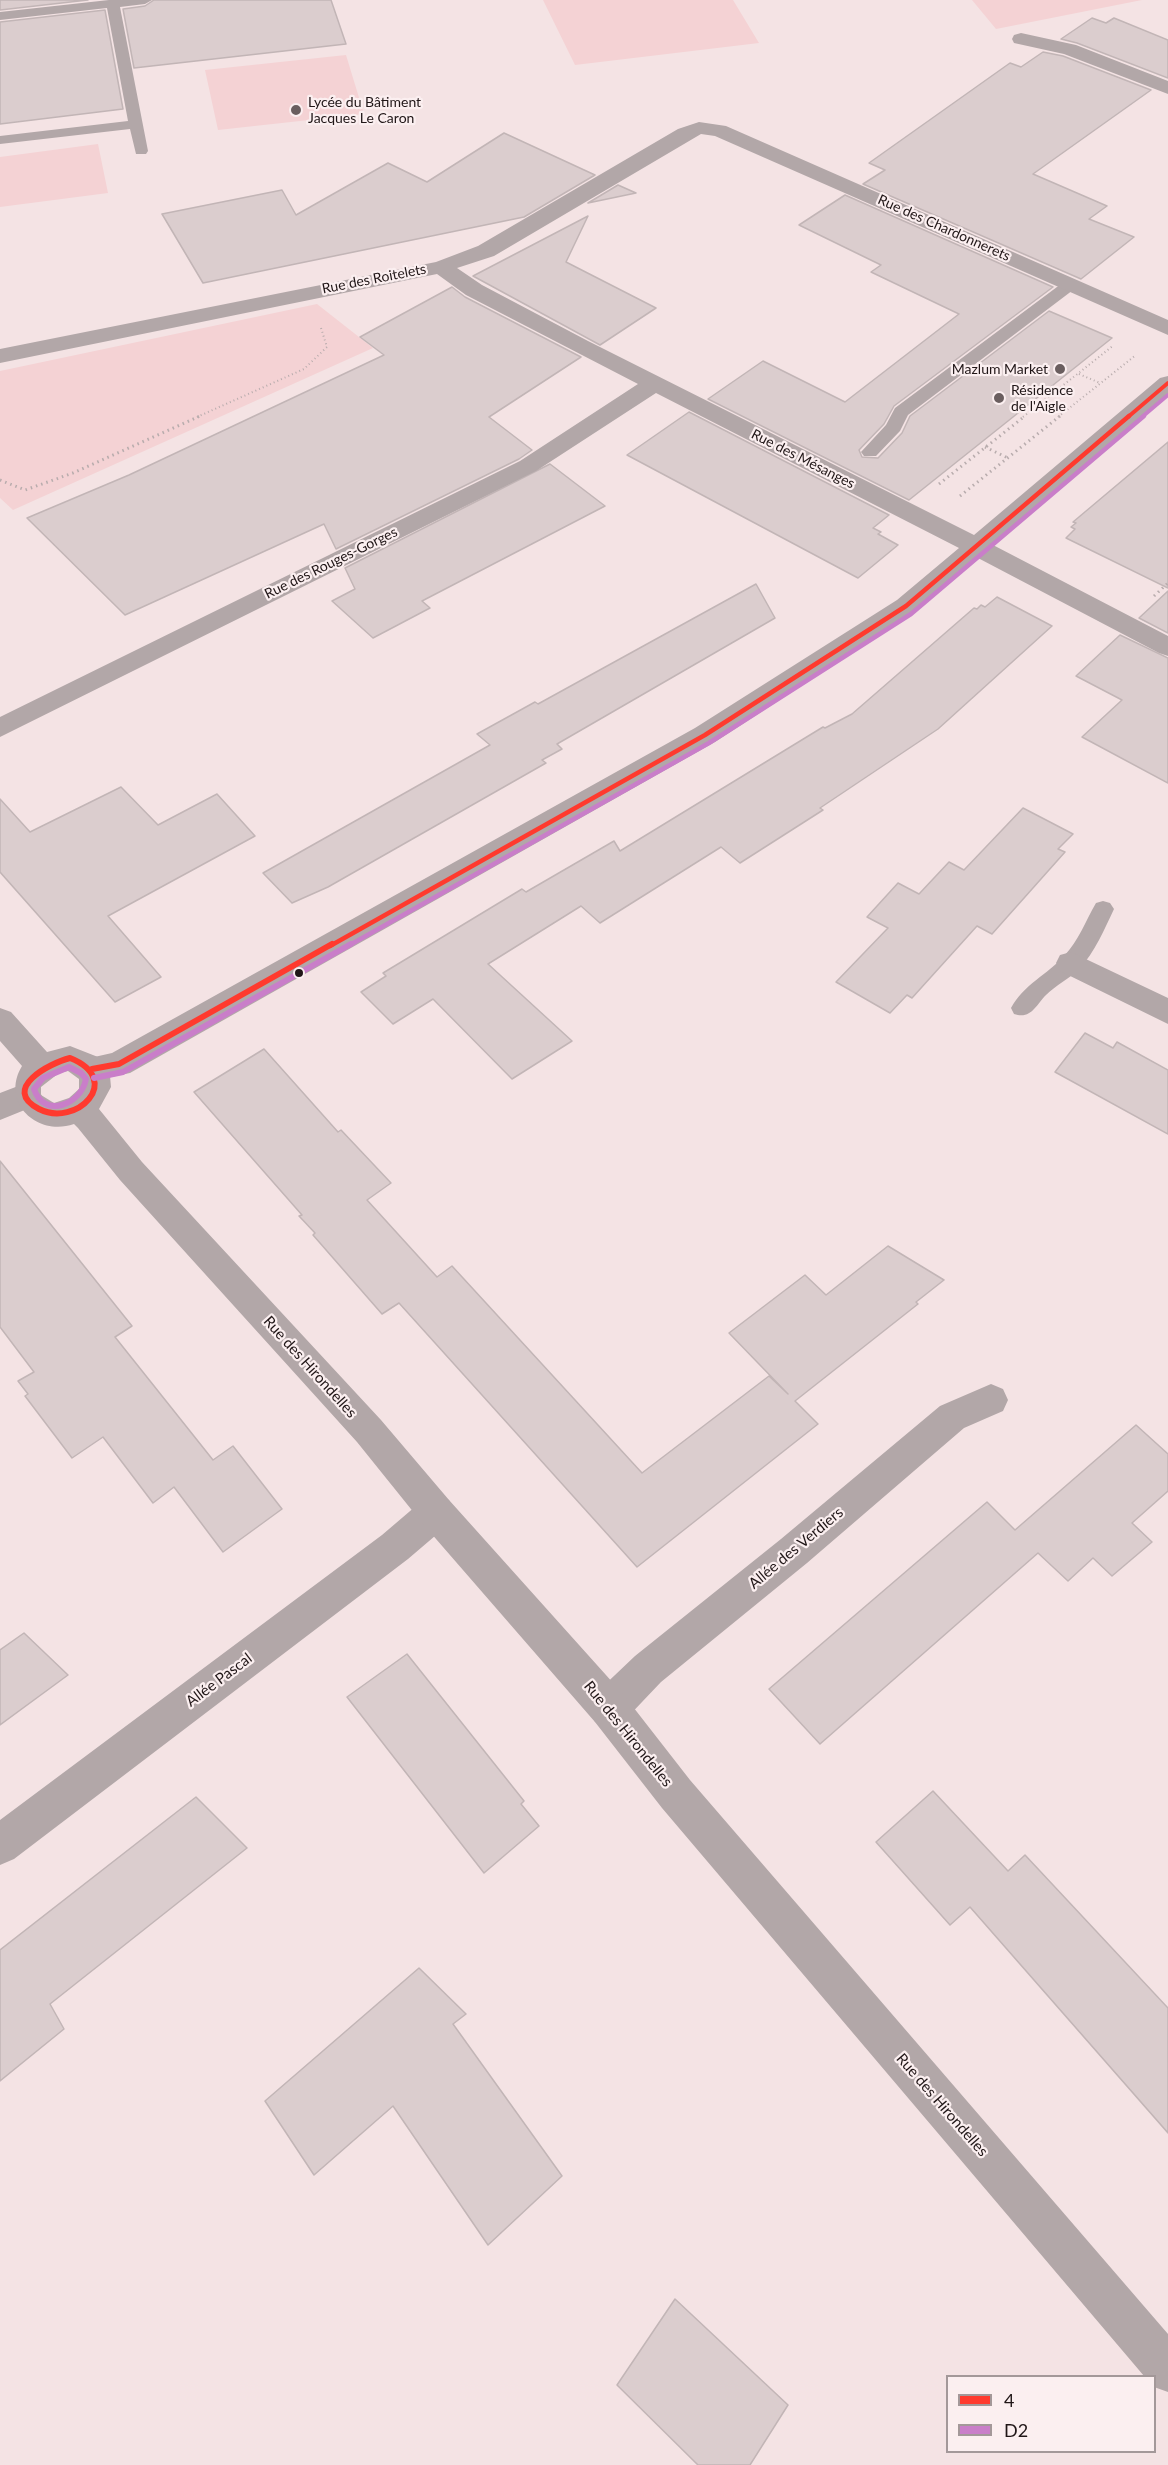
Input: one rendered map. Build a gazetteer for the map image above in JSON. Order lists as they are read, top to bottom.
{
  "streets": {
    "street": [
      "Rue des Chardonnerets",
      "Rue des Roitelets",
      "Rue des Mésanges",
      "Rue des Rouges-Gorges",
      "Rue des Hirondelles",
      "Allée des Verdiers",
      "Allée Pascal"
    ]
  },
  "crossings": [
    ["Rue des Chardonnerets", "Rue des Roitelets"],
    ["Rue des Roitelets", "Rue des Mésanges"],
    ["Rue des Mésanges", "Rue des Rouges-Gorges"],
    ["Rue des Hirondelles", "Allée des Verdiers"],
    ["Rue des Hirondelles", "Allée Pascal"]
  ],
  "places": ["Lycée du Bâtiment Jacques Le Caron", "Mazlum Market", "Résidence de l'Aigle"],
  "lines": ["transit line 4", "transit line D2"],
  "legend": ["4", "D2"]
}
